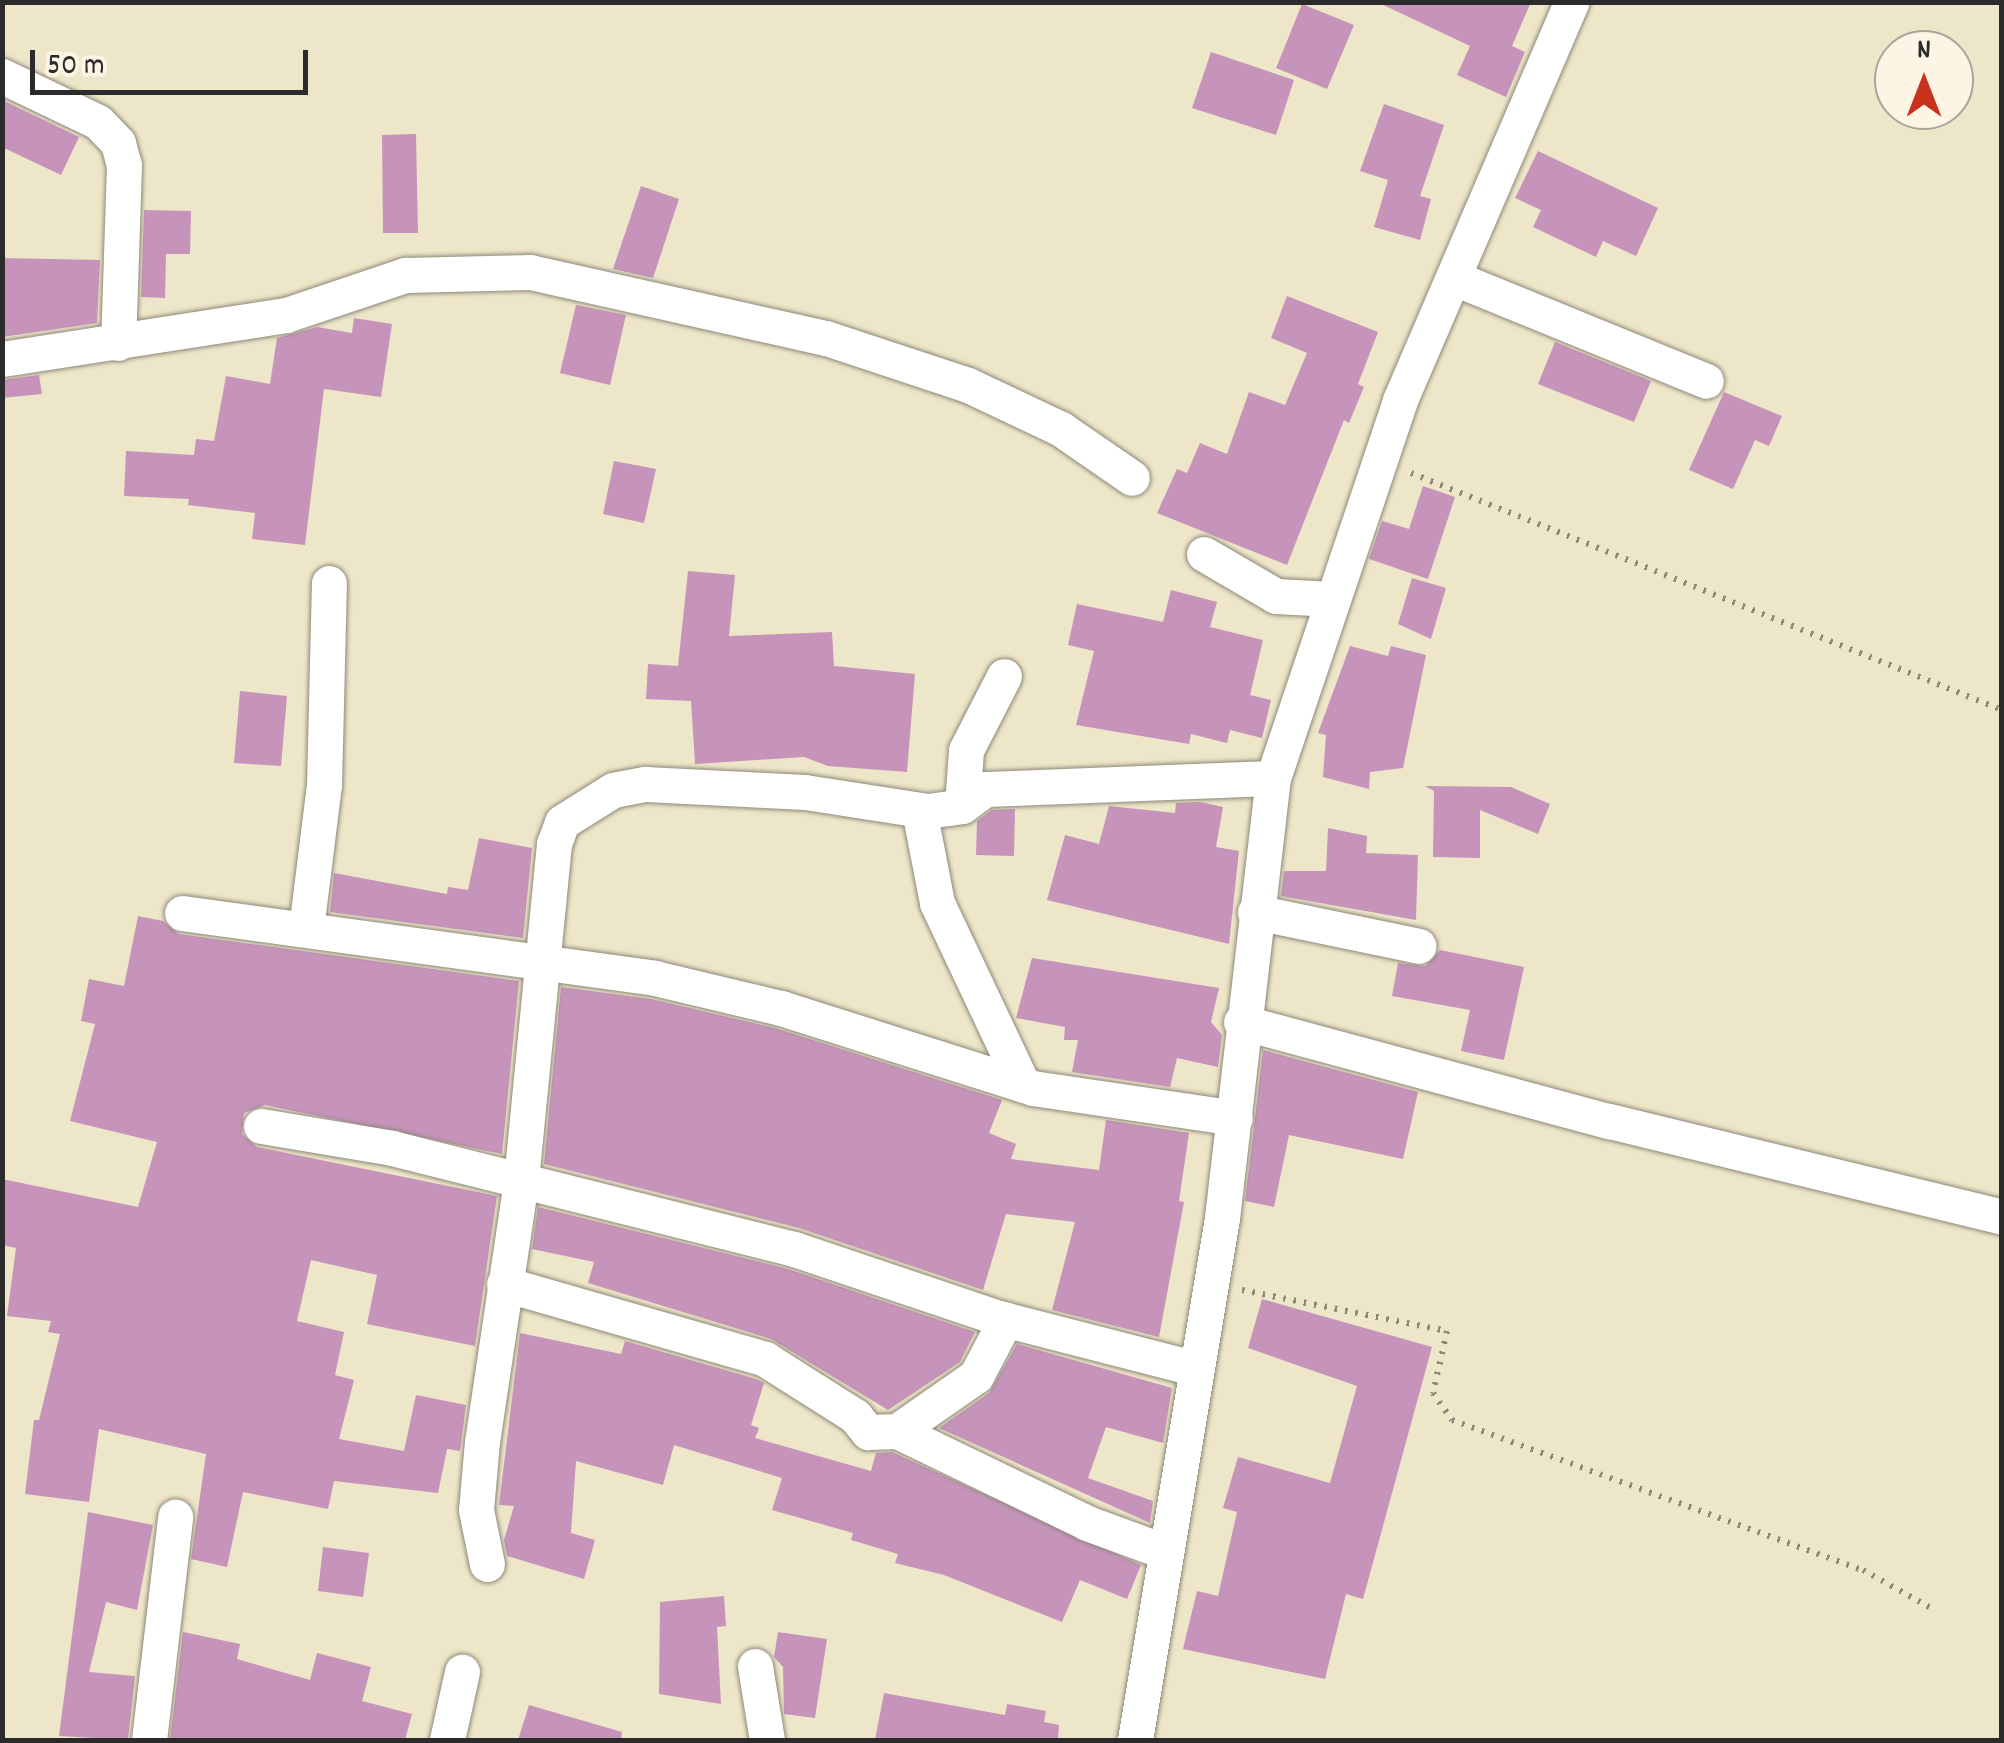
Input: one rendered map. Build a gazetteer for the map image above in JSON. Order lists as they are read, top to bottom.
{
  "scale_bar": "50 m",
  "north": "top"
}
